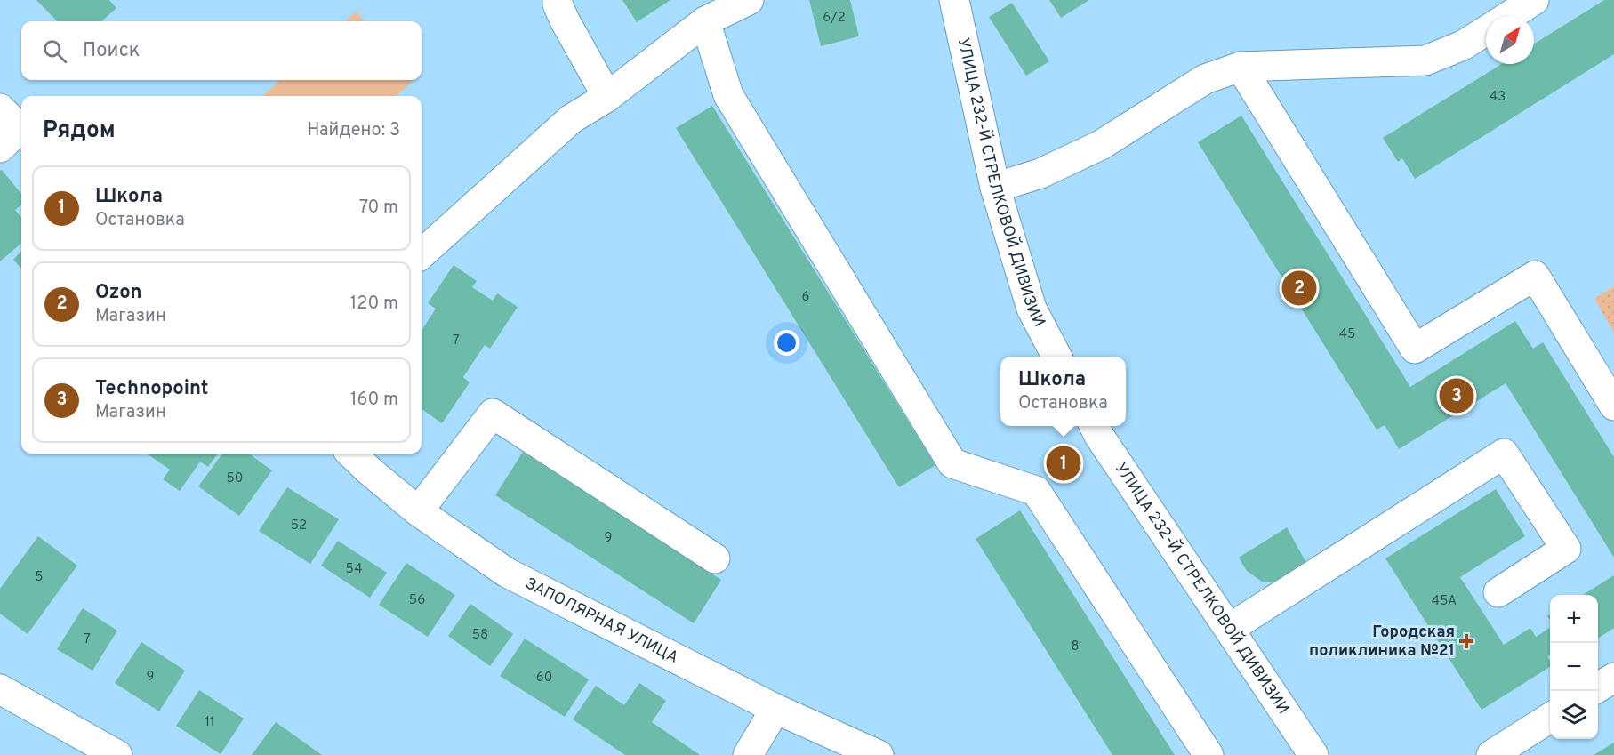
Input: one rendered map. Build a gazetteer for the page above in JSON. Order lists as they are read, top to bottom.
{
  "streets": {
    "street": ["УЛИЦА 232-Й СТРЕЛКОВОЙ ДИВИЗИИ", "ЗАПОЛЯРНАЯ УЛИЦА"]
  },
  "places": {
    "health": ["Городская поликлиника №21"]
  },
  "house_numbers": [
    "6/2",
    "43",
    "6",
    "45",
    "7",
    "50",
    "52",
    "9",
    "54",
    "5",
    "56",
    "45А",
    "58",
    "7",
    "8",
    "9",
    "60",
    "11"
  ],
  "north": "top right",
  "page": {
    "search": "Поиск",
    "heading": ["Рядом", "Найдено: 3"],
    "list": [
      {
        "mark": "1",
        "name": "Школа",
        "note": "Остановка",
        "value": "70 m"
      },
      {
        "mark": "2",
        "name": "Ozon",
        "note": "Магазин",
        "value": "120 m"
      },
      {
        "mark": "3",
        "name": "Technopoint",
        "note": "Магазин",
        "value": "160 m"
      }
    ],
    "pins": ["2", "3", "1"],
    "popup": ["Школа", "Остановка"],
    "map_buttons": ["+", "−"]
  }
}
